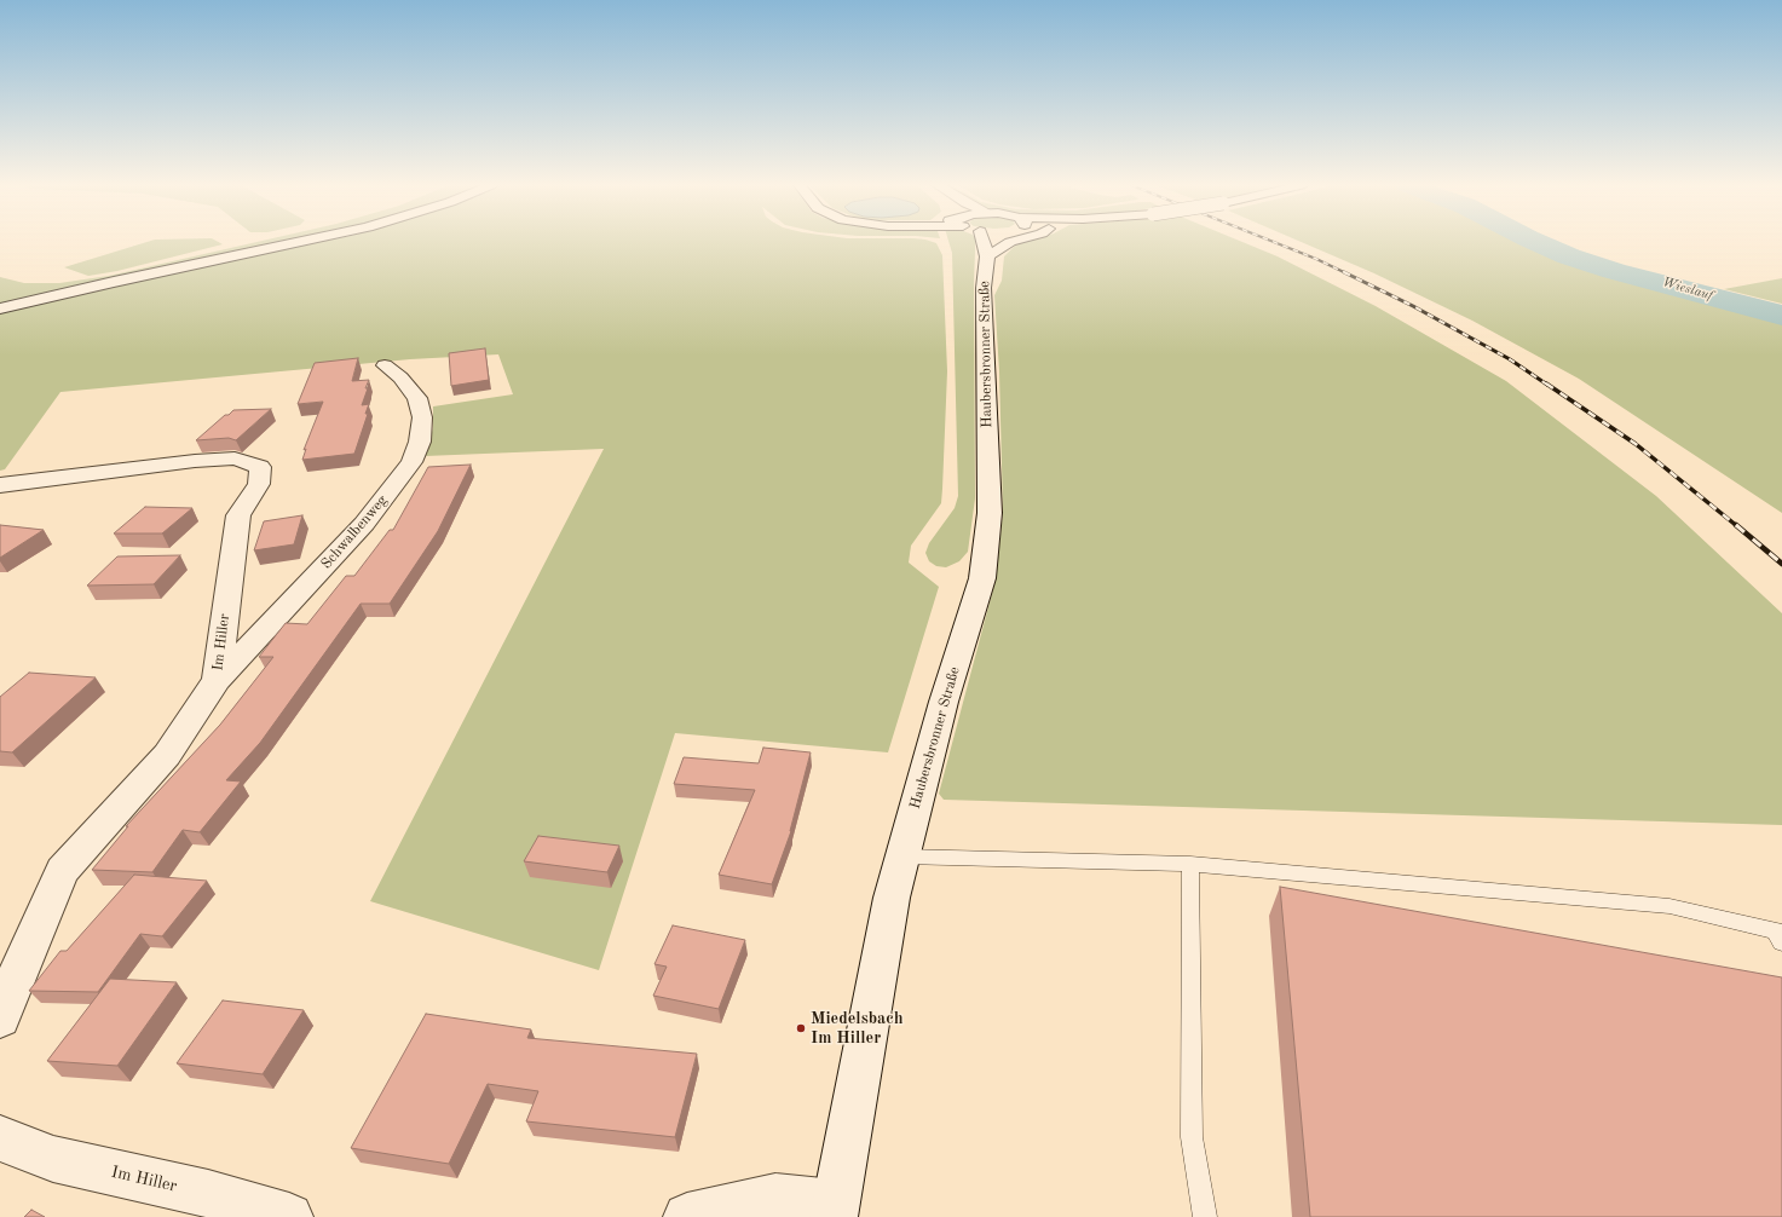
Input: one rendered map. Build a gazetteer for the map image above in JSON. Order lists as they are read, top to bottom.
{
  "streets": {
    "main road": ["Haubersbronner Straße", "Schwalbenweg", "Im Hiller"]
  },
  "crossings": [
    ["Schwalbenweg", "Im Hiller"]
  ],
  "water": ["Wieslauf"],
  "places": ["Miedelsbach Im Hiller"]
}
